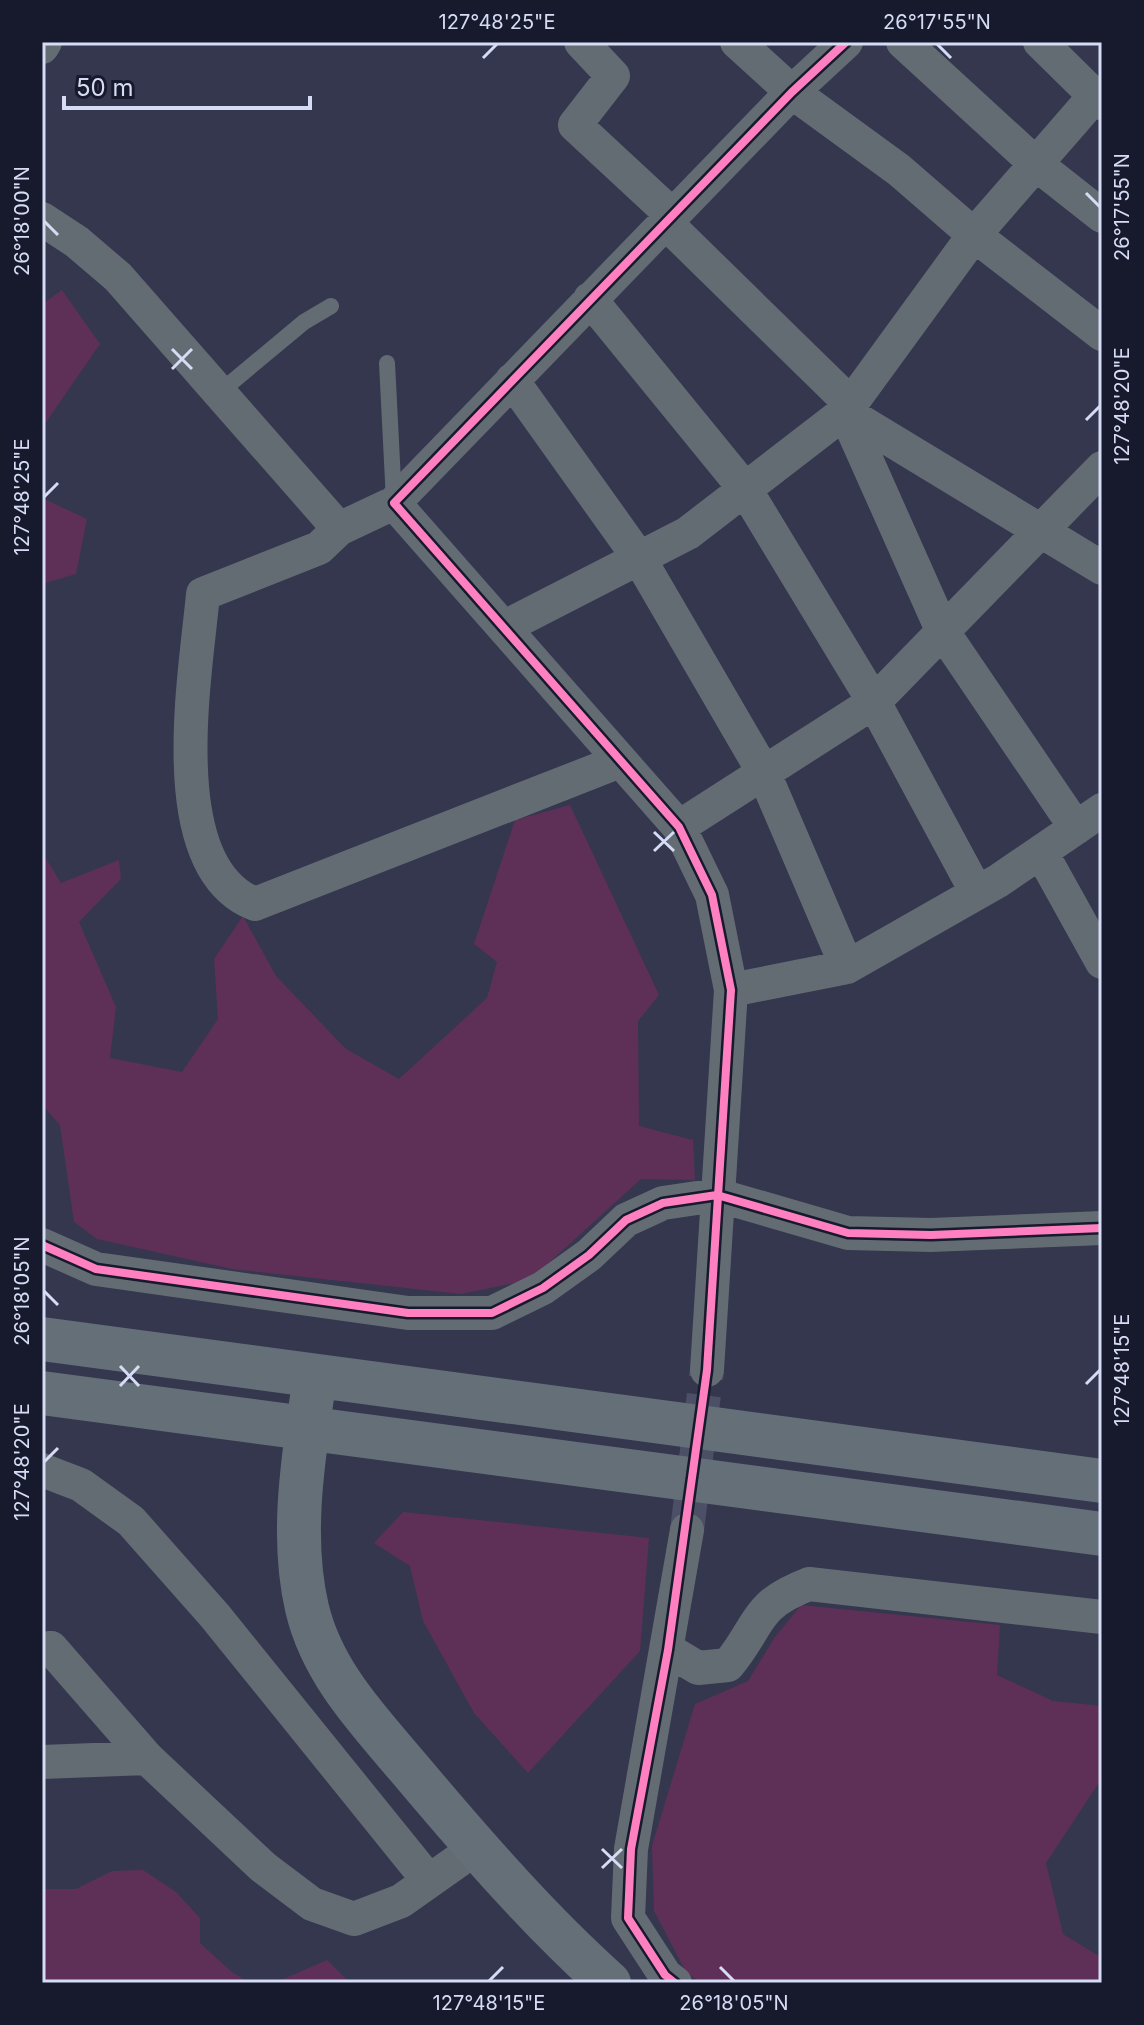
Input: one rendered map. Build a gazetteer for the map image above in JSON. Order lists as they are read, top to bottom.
{
  "scale_bar": "50 m",
  "coordinates": [
    "127°48'25\"E",
    "26°17'55\"N",
    "26°18'00\"N",
    "127°48'20\"E",
    "26°18'05\"N",
    "127°48'15\"E"
  ]
}
